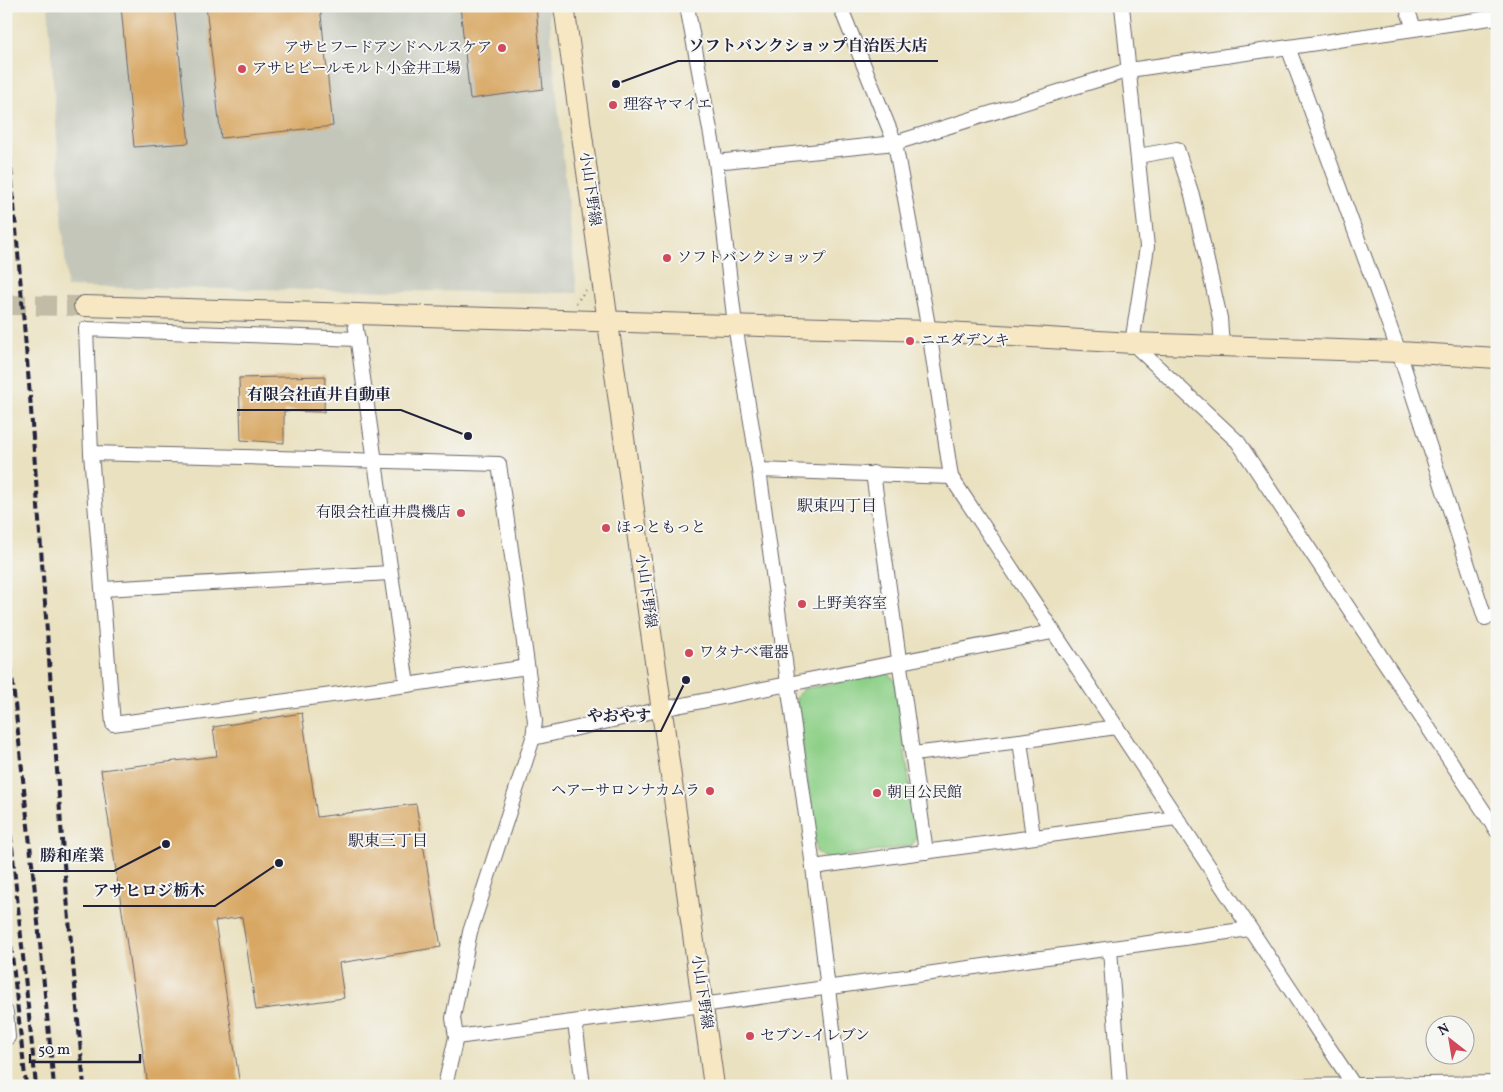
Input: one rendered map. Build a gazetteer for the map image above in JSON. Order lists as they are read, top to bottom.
{
  "streets": {
    "street": ["小山下野線"]
  },
  "districts": ["駅東四丁目", "駅東三丁目"],
  "places": [
    "アサヒフードアンドヘルスケア",
    "アサヒビールモルト小金井工場",
    "ソフトバンクショップ自治医大店",
    "理容ヤマイエ",
    "ソフトバンクショップ",
    "ニエダデンキ",
    "有限会社直井自動車",
    "有限会社直井農機店",
    "ほっともっと",
    "上野美容室",
    "ワタナベ電器",
    "やおやす",
    "ヘアーサロンナカムラ",
    "朝日公民館",
    "勝和産業",
    "アサヒロジ栃木",
    "セブン-イレブン"
  ],
  "scale_bar": "50 m",
  "north": "top left"
}
